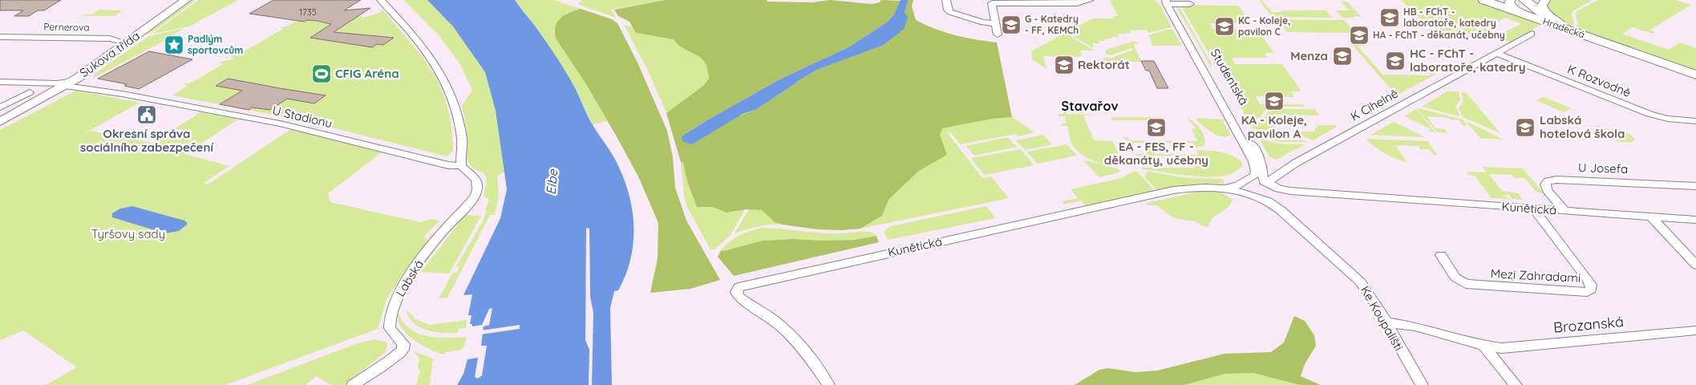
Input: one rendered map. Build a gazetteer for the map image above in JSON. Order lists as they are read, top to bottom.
{
  "streets": {
    "main road": ["Hradecká"],
    "street": [
      "Pernerova",
      "Sukova třída",
      "Studentská",
      "K Rozvodně",
      "K Cihelně",
      "U Stadionu",
      "U Josefa",
      "Kunětická",
      "Mezi Zahradami",
      "Labská",
      "Ke Koupališti",
      "Brozanská"
    ]
  },
  "crossings": [
    ["Pernerova", "Sukova třída"],
    ["Sukova třída", "U Stadionu"],
    ["Studentská", "K Cihelně"],
    ["Studentská", "Kunětická"],
    ["Studentská", "Ke Koupališti"],
    ["K Rozvodně", "K Cihelně"],
    ["K Cihelně", "Kunětická"],
    ["U Stadionu", "Labská"],
    ["U Josefa", "Kunětická"],
    ["Kunětická", "Mezi Zahradami"],
    ["Kunětická", "Ke Koupališti"],
    ["Ke Koupališti", "Brozanská"]
  ],
  "districts": ["Stavařov"],
  "water": ["Elbe"],
  "parks": ["Tyršovy sady"],
  "places": {
    "school or university": [
      "HB - FChT - laboratoře, katedry",
      "G - Katedry - FF, KEMCh",
      "KC - Koleje, pavilon C",
      "HA - FChT - děkanát, učebny",
      "Menza",
      "HC - FChT - laboratoře, katedry",
      "Rektorát",
      "KA - Koleje, pavilon A",
      "EA - FES, FF - děkanáty, učebny",
      "Labská hotelová škola"
    ],
    "place": ["Padlým sportovcům"],
    "sports": ["CFIG Aréna"],
    "public building": ["Okresní správa sociálního zabezpečení"]
  },
  "house_numbers": ["1735"]
}
